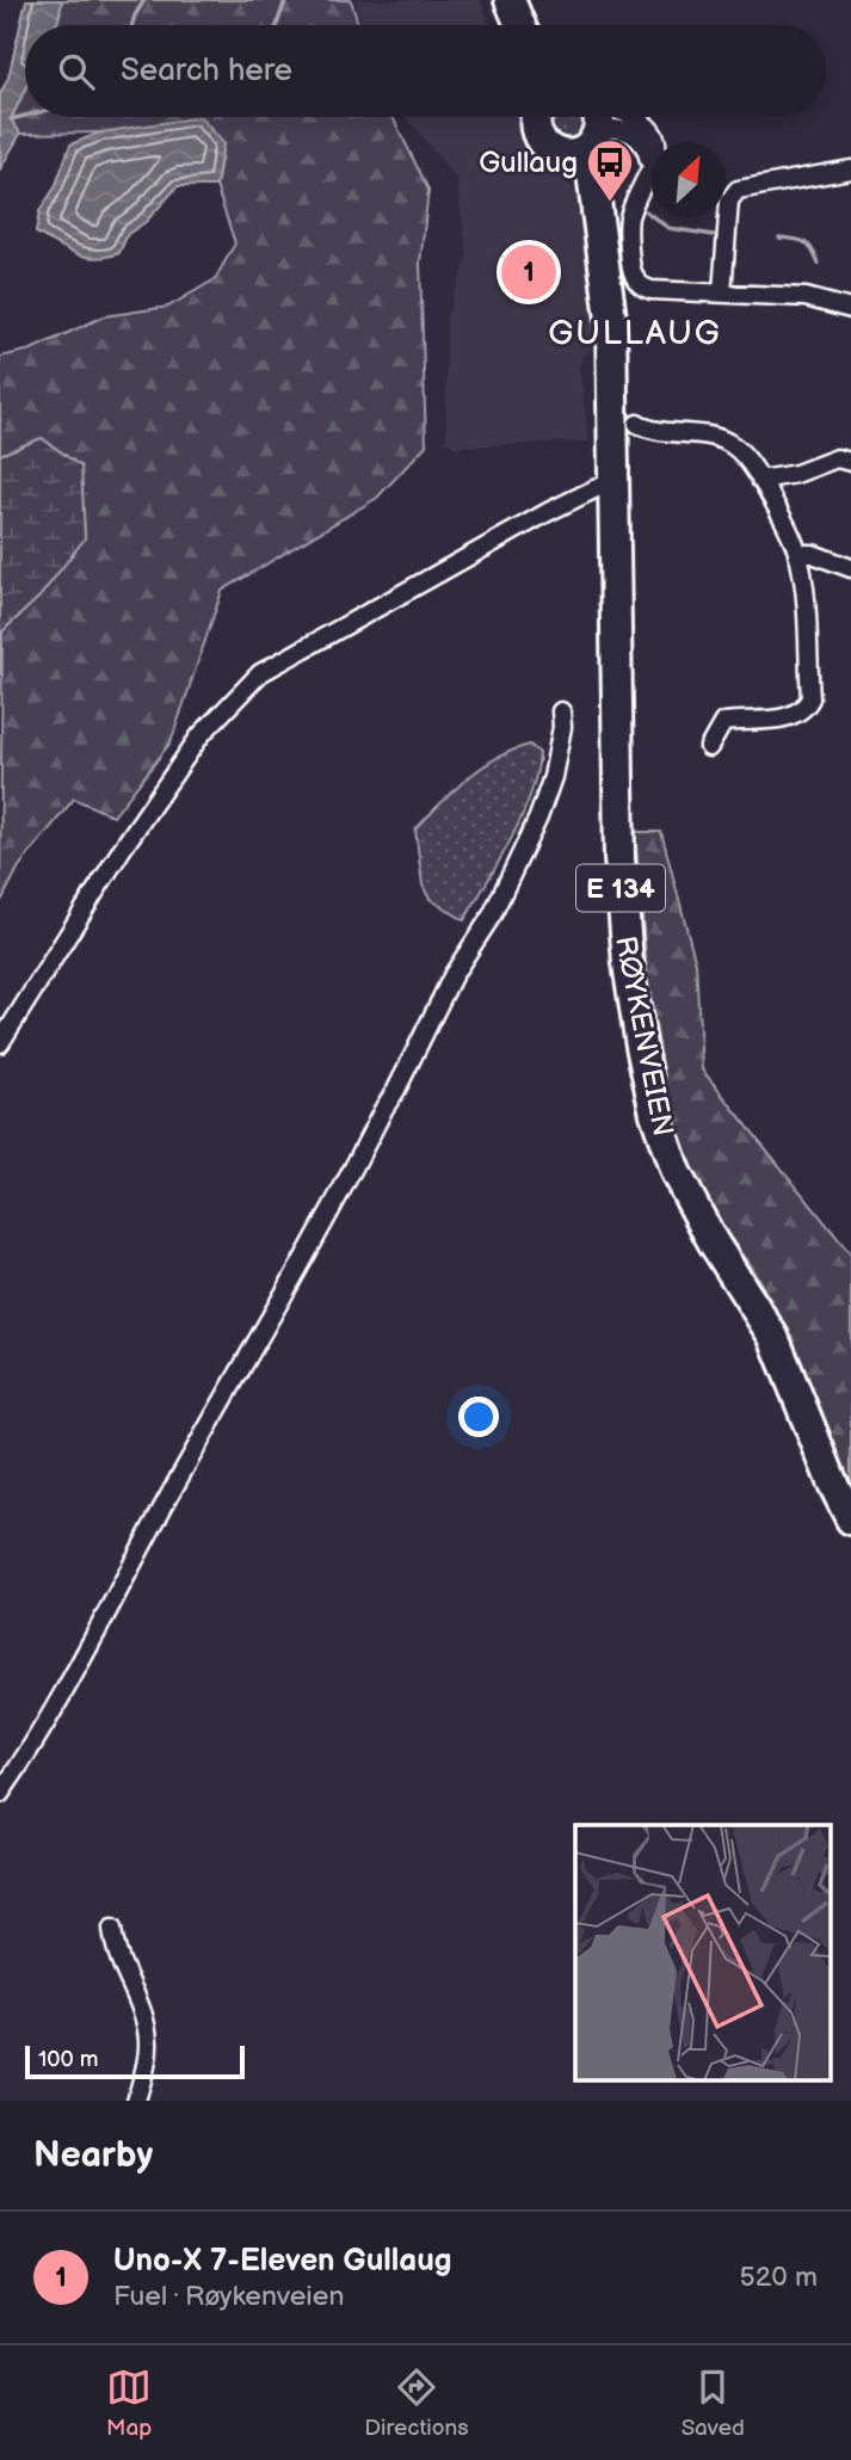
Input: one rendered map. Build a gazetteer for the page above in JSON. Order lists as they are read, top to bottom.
{
  "streets": {
    "highway": ["E 134", "RØYKENVEIEN"]
  },
  "crossings": [
    ["E 134", "RØYKENVEIEN"]
  ],
  "districts": ["GULLAUG"],
  "places": {
    "bus stop": ["Gullaug"]
  },
  "scale_bar": "100 m",
  "north": "top right",
  "page": {
    "search": "Search here",
    "pins": "1",
    "scale": "100 m",
    "heading": "Nearby",
    "list": [
      {
        "mark": "1",
        "name": "Uno-X 7-Eleven Gullaug",
        "note": "Fuel · Røykenveien",
        "value": "520 m"
      }
    ],
    "nav": ["Map", "Directions", "Saved"]
  }
}
